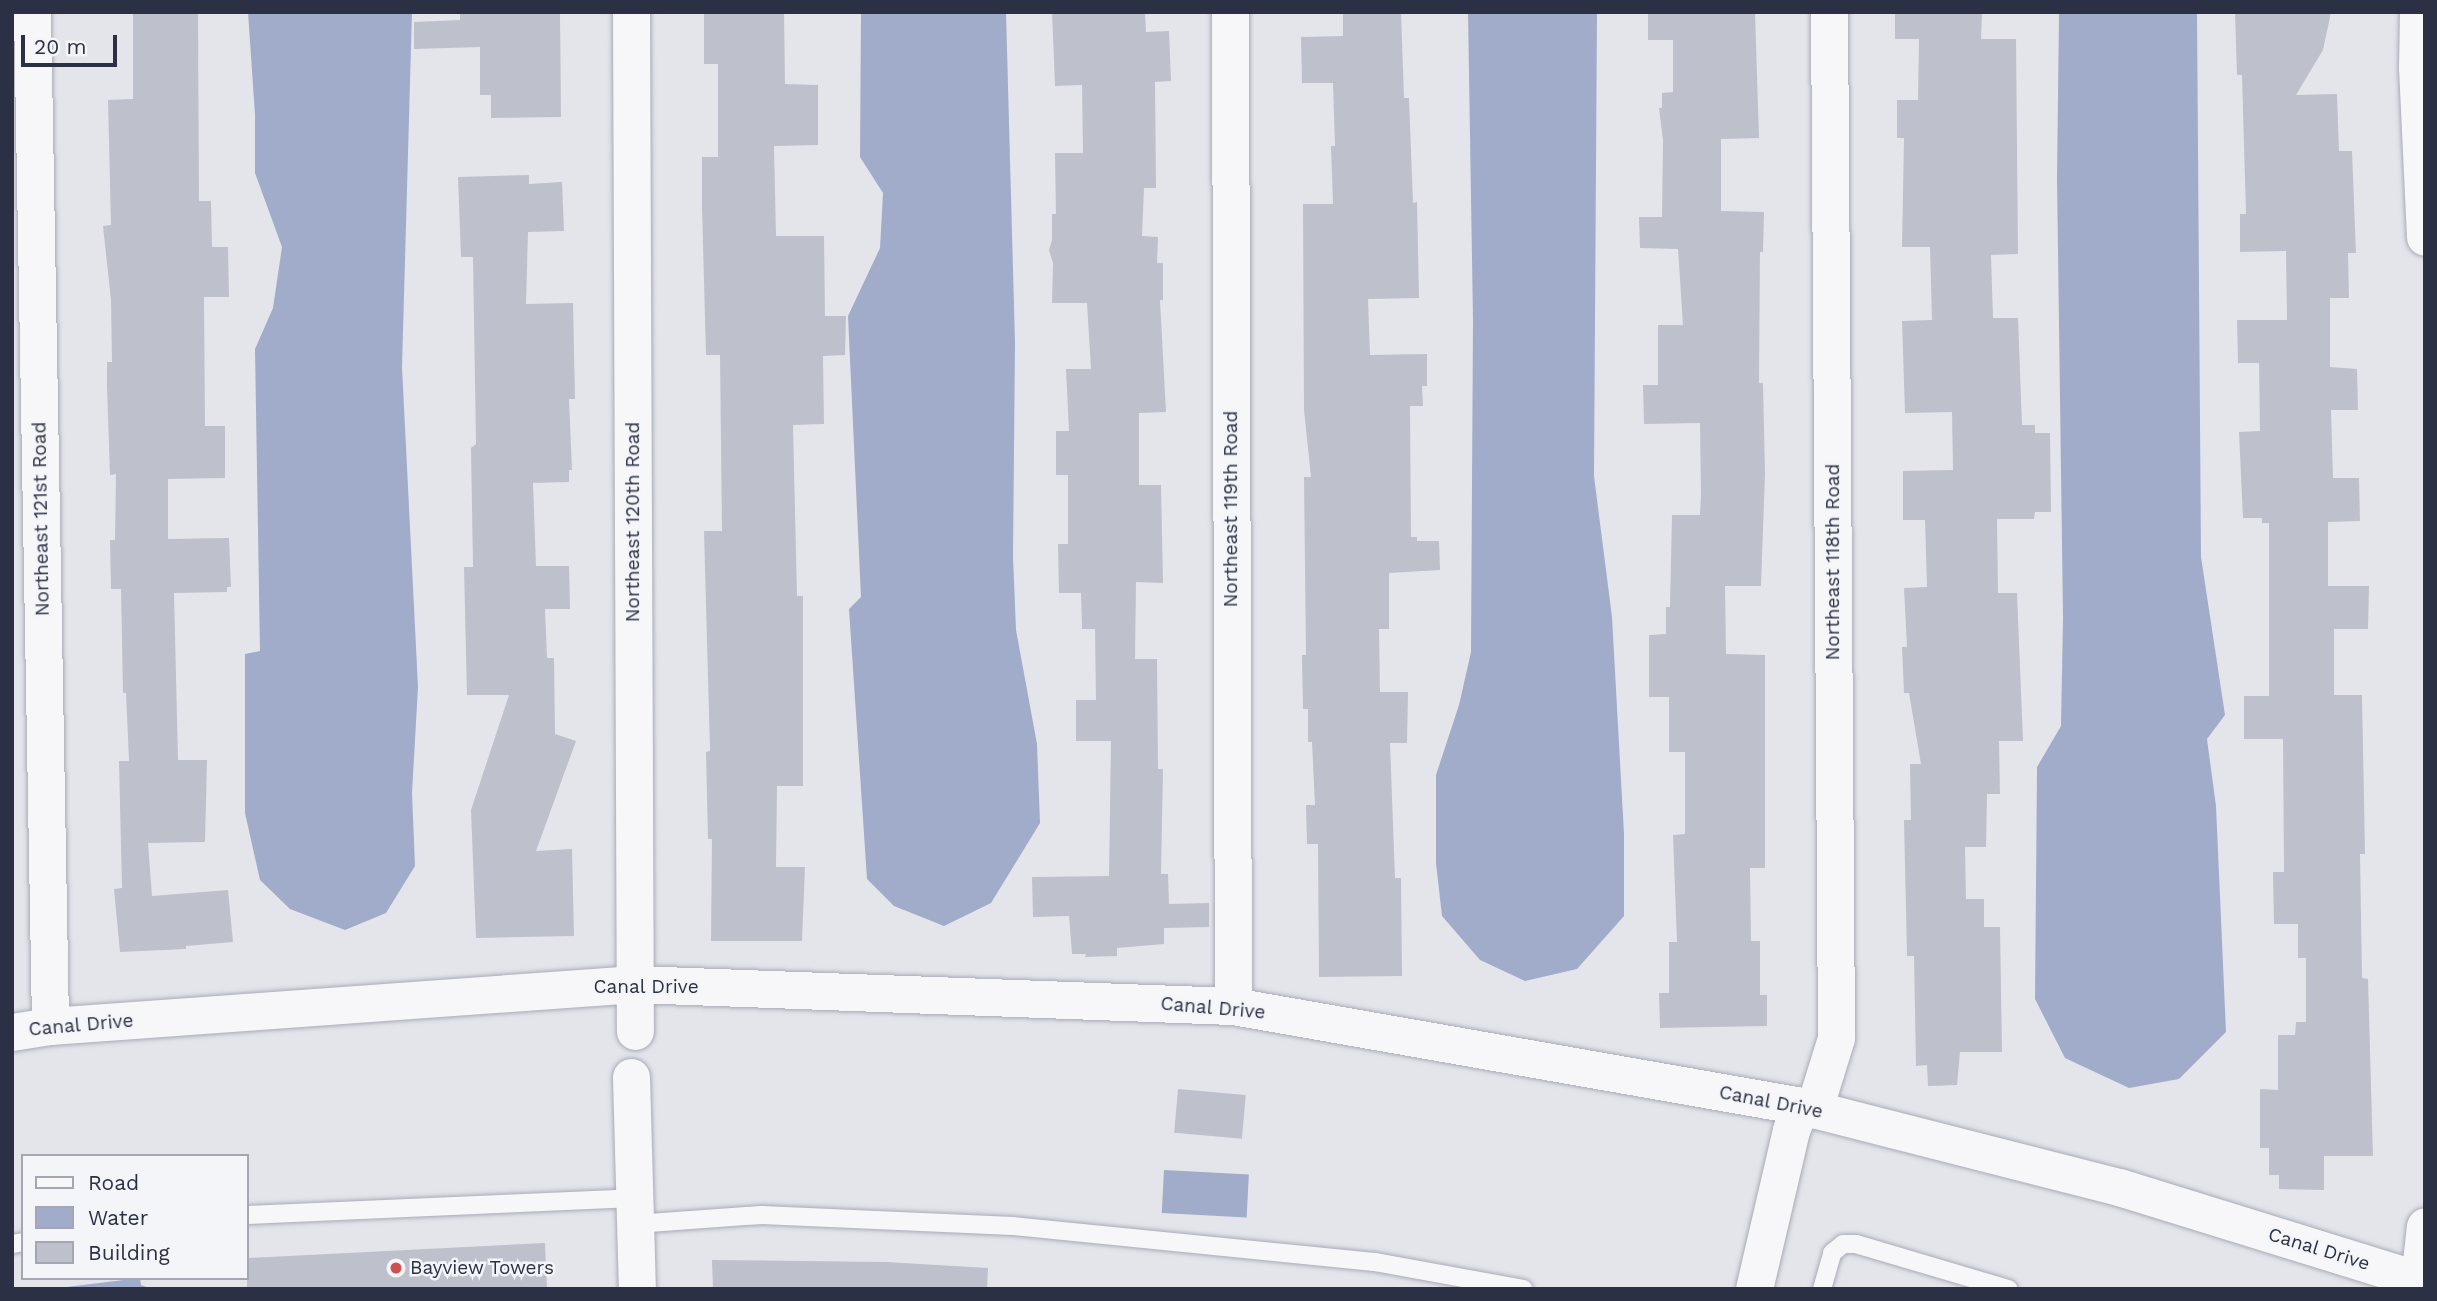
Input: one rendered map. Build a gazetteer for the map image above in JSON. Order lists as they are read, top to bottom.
{
  "streets": {
    "street": [
      "Northeast 119th Road",
      "Northeast 121st Road",
      "Northeast 120th Road",
      "Northeast 118th Road",
      "Canal Drive"
    ]
  },
  "crossings": [
    ["Northeast 119th Road", "Canal Drive"],
    ["Northeast 121st Road", "Canal Drive"],
    ["Northeast 120th Road", "Canal Drive"],
    ["Northeast 118th Road", "Canal Drive"]
  ],
  "places": ["Bayview Towers"],
  "legend": ["Road", "Water", "Building"],
  "scale_bar": "20 m"
}
